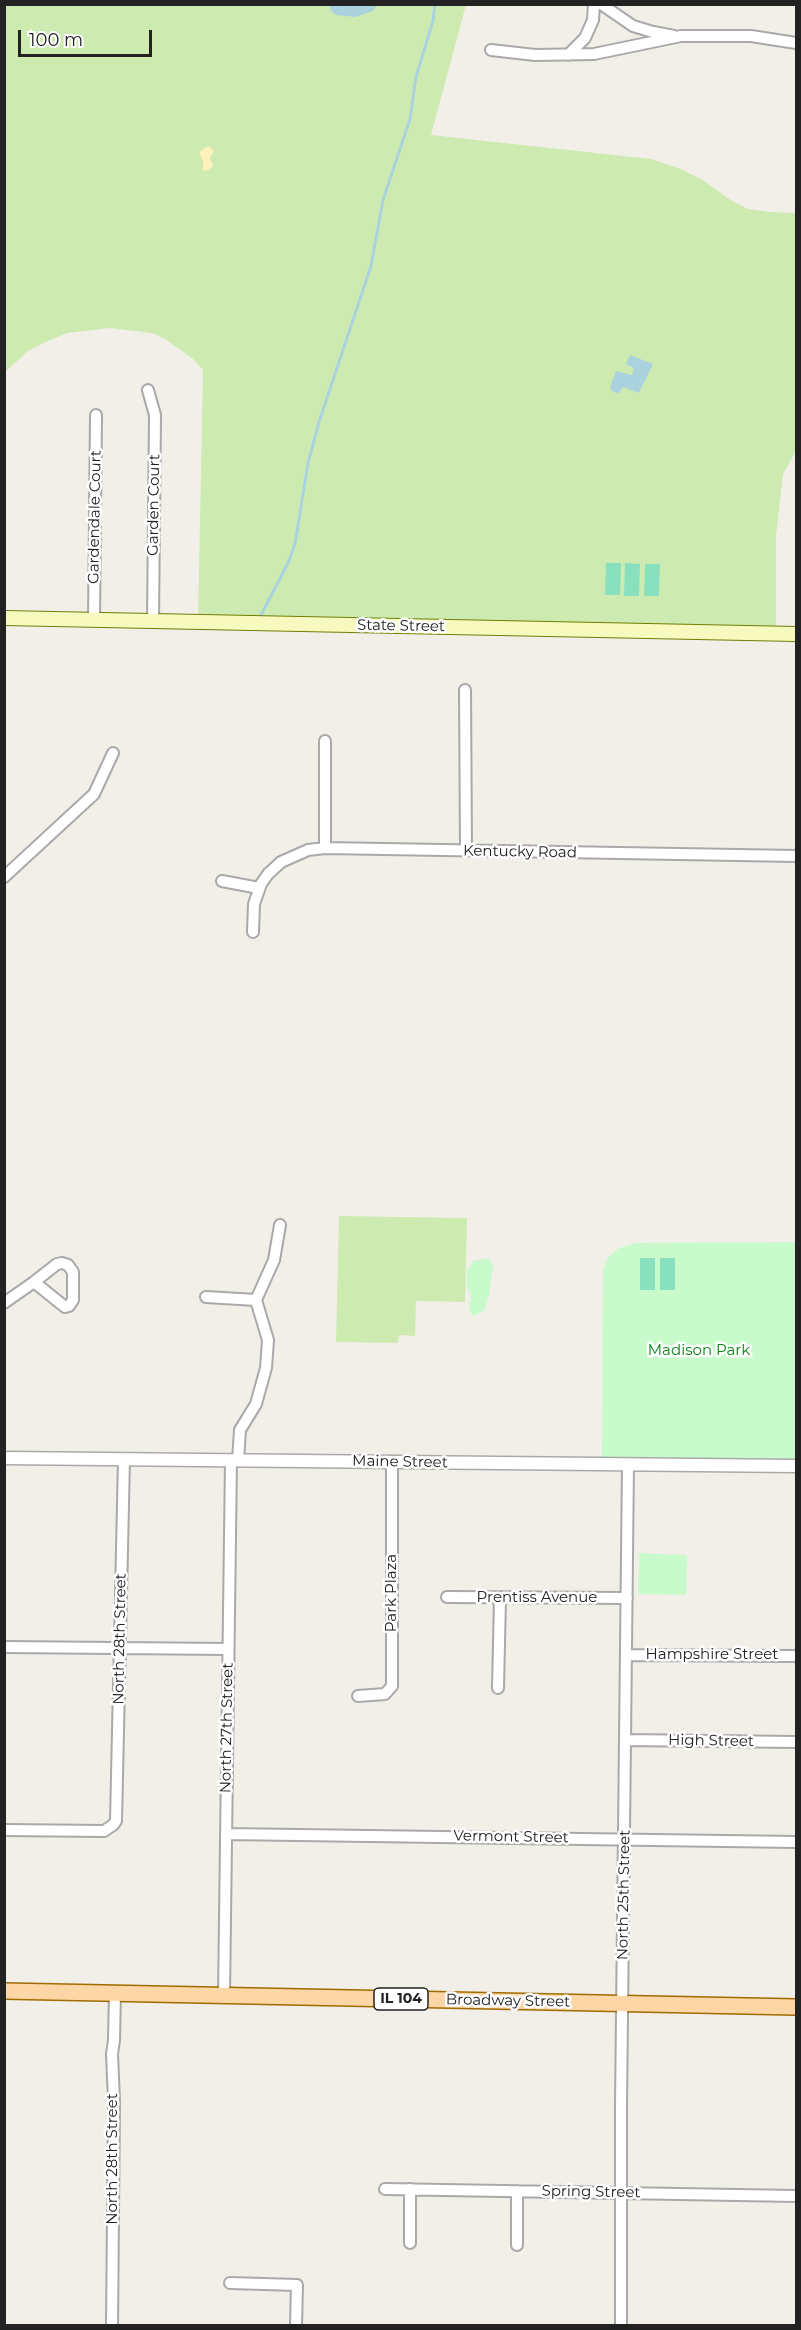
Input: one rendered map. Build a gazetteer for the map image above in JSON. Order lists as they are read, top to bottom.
{
  "streets": {
    "main road": ["State Street", "IL 104", "Broadway Street"],
    "street": [
      "Garden Court",
      "Gardendale Court",
      "Kentucky Road",
      "Maine Street",
      "Park Plaza",
      "Prentiss Avenue",
      "North 28th Street",
      "Hampshire Street",
      "North 27th Street",
      "High Street",
      "Vermont Street",
      "North 25th Street",
      "Spring Street"
    ]
  },
  "crossings": [
    ["Garden Court", "State Street"],
    ["Gardendale Court", "State Street"],
    ["Maine Street", "Park Plaza"],
    ["Maine Street", "North 28th Street"],
    ["Maine Street", "North 27th Street"],
    ["Maine Street", "North 25th Street"],
    ["Prentiss Avenue", "North 25th Street"],
    ["North 28th Street", "Broadway Street"],
    ["Hampshire Street", "North 25th Street"],
    ["North 27th Street", "Vermont Street"],
    ["North 27th Street", "Broadway Street"],
    ["High Street", "North 25th Street"],
    ["Vermont Street", "North 25th Street"],
    ["North 25th Street", "Broadway Street"],
    ["North 25th Street", "Spring Street"]
  ],
  "parks": ["Madison Park"],
  "scale_bar": "100 m"
}
